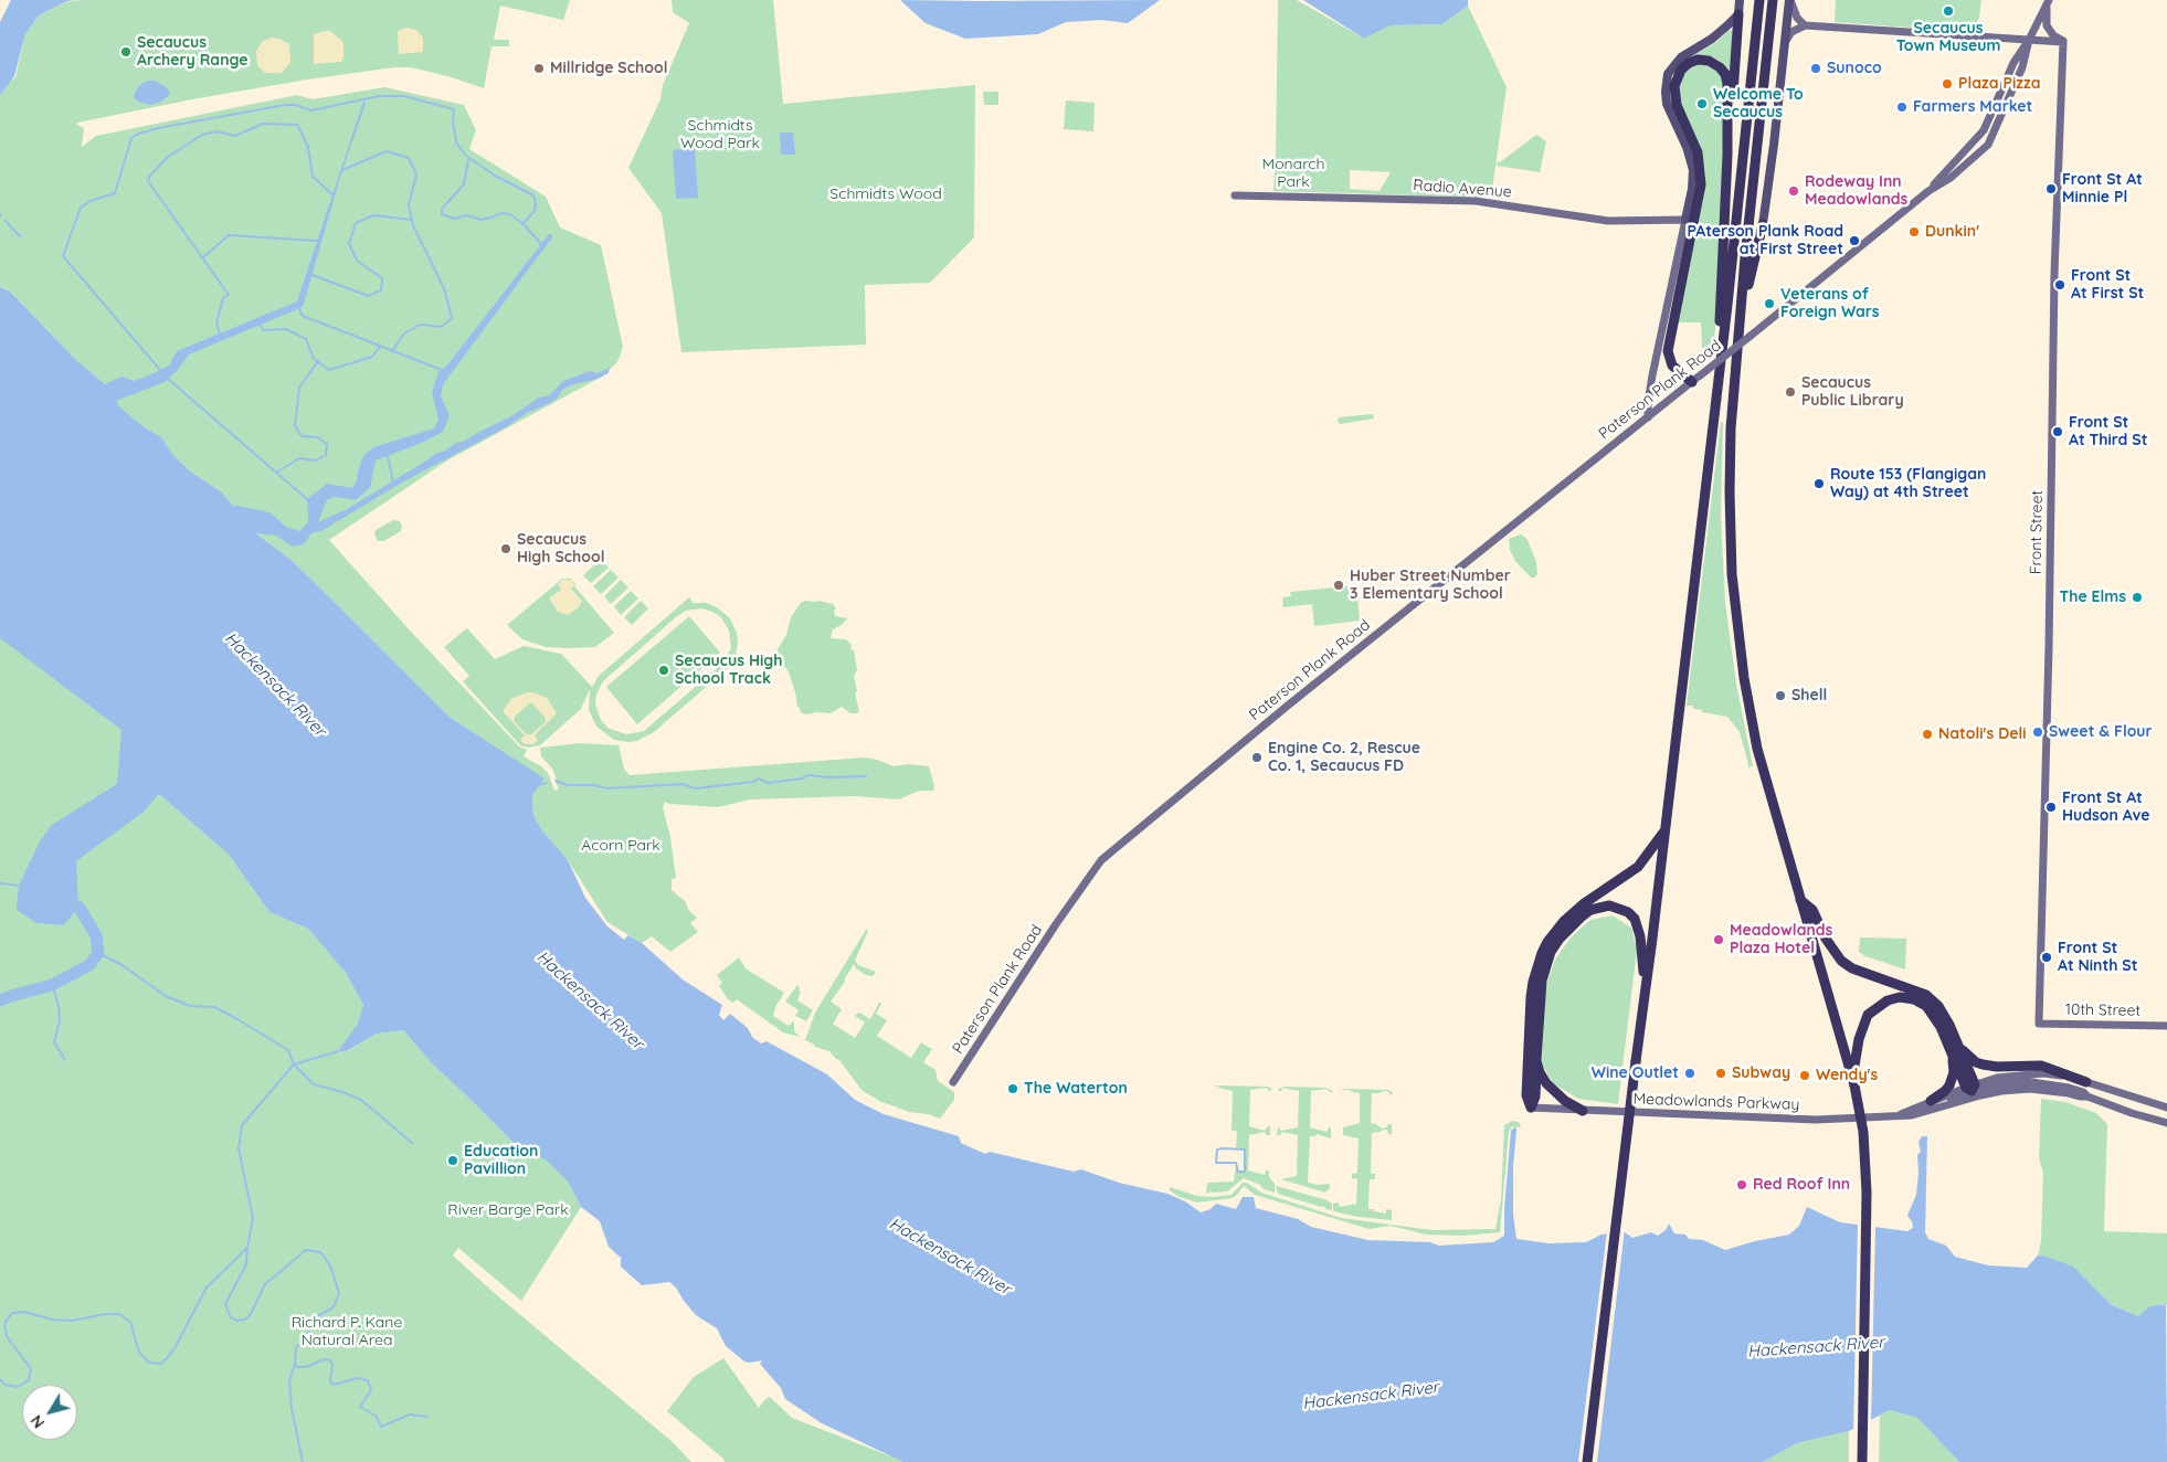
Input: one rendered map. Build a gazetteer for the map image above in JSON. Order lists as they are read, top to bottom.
{
  "streets": {
    "street": [
      "Radio Avenue",
      "Paterson Plank Road",
      "Front Street",
      "10th Street",
      "Meadowlands Parkway"
    ]
  },
  "crossings": [
    ["Front Street", "10th Street"]
  ],
  "water": ["Hackensack River"],
  "parks": [
    "Schmidts Wood Park",
    "Monarch Park",
    "Schmidts Wood",
    "Acorn Park",
    "River Barge Park",
    "Richard P. Kane Natural Area"
  ],
  "places": [
    "Secaucus Town Museum",
    "Secaucus Archery Range",
    "Millridge School",
    "Sunoco",
    "Plaza Pizza",
    "Welcome To Secaucus",
    "Farmers Market",
    "Front St At Minnie Pl",
    "Rodeway Inn Meadowlands",
    "Dunkin'",
    "PAterson Plank Road at First Street",
    "Front St At First St",
    "Veterans of Foreign Wars",
    "Secaucus Public Library",
    "Front St At Third St",
    "Route 153 (Flangigan Way) at 4th Street",
    "Secaucus High School",
    "Huber Street Number 3 Elementary School",
    "The Elms",
    "Secaucus High School Track",
    "Shell",
    "Sweet & Flour",
    "Natoli's Deli",
    "Engine Co. 2, Rescue Co. 1, Secaucus FD",
    "Front St At Hudson Ave",
    "Meadowlands Plaza Hotel",
    "Front St At Ninth St",
    "Wine Outlet",
    "Subway",
    "Wendy's",
    "The Waterton",
    "Education Pavillion",
    "Red Roof Inn"
  ],
  "north": "bottom left"
}
